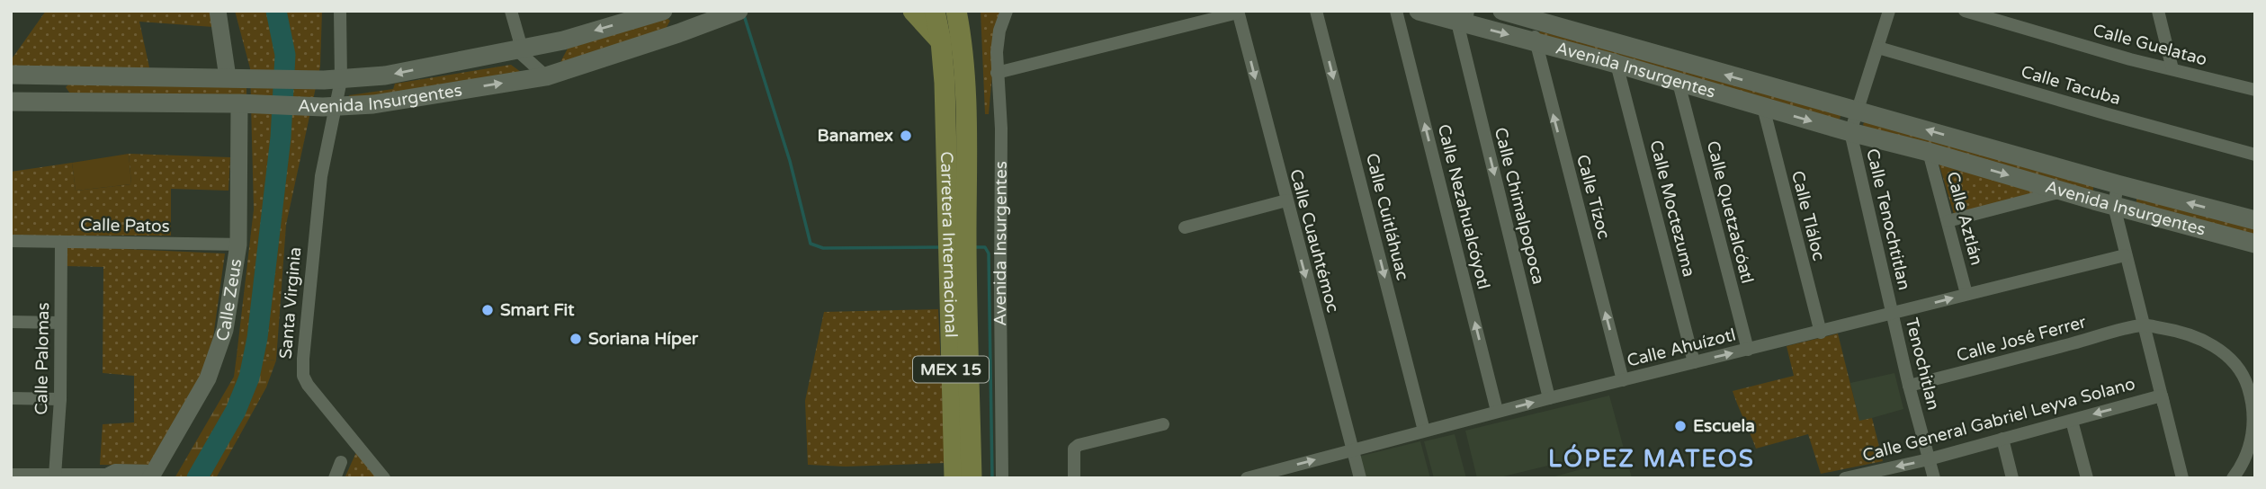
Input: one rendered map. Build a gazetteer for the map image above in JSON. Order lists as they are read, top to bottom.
{
  "streets": {
    "main road": ["Avenida Insurgentes", "Carretera Internacional", "MEX 15"],
    "street": [
      "Calle Guelatao",
      "Calle Tacuba",
      "Calle Tízoc",
      "Calle Chimalpopoca",
      "Calle Nezahualcóyotl",
      "Calle Moctezuma",
      "Calle Quetzalcóatl",
      "Calle Tláloc",
      "Calle Cuitláhuac",
      "Calle Aztlán",
      "Calle Tenochtitlan",
      "Calle Patos",
      "Calle Cuauhtémoc",
      "Calle Zeus",
      "Santa Virginia",
      "Calle José Ferrer",
      "Calle Ahuízotl",
      "Calle Palomas",
      "Tenochitlan",
      "Calle General Gabriel Leyva Solano"
    ]
  },
  "crossings": [
    ["Avenida Insurgentes", "Calle Tízoc"],
    ["Avenida Insurgentes", "Calle Chimalpopoca"],
    ["Avenida Insurgentes", "Calle Moctezuma"],
    ["Avenida Insurgentes", "Calle Quetzalcóatl"],
    ["Avenida Insurgentes", "Calle Tláloc"],
    ["Avenida Insurgentes", "Calle Aztlán"],
    ["Avenida Insurgentes", "Calle Tenochtitlan"],
    ["Avenida Insurgentes", "Calle Zeus"],
    ["Avenida Insurgentes", "Santa Virginia"],
    ["Calle Tízoc", "Calle Ahuízotl"],
    ["Calle Chimalpopoca", "Calle Ahuízotl"],
    ["Calle Nezahualcóyotl", "Calle Ahuízotl"],
    ["Calle Moctezuma", "Calle Ahuízotl"],
    ["Calle Quetzalcóatl", "Calle Ahuízotl"],
    ["Calle Tláloc", "Calle Ahuízotl"],
    ["Calle Cuitláhuac", "Calle Ahuízotl"],
    ["Calle Aztlán", "Calle Ahuízotl"],
    ["Calle Tenochtitlan", "Calle Ahuízotl"],
    ["Calle Tenochtitlan", "Tenochitlan"],
    ["Calle Patos", "Calle Zeus"],
    ["Calle Patos", "Calle Palomas"],
    ["Calle Cuauhtémoc", "Calle Ahuízotl"],
    ["Calle José Ferrer", "Tenochitlan"],
    ["Calle Ahuízotl", "Tenochitlan"],
    ["Tenochitlan", "Calle General Gabriel Leyva Solano"]
  ],
  "one_way": [
    "Calle Tízoc",
    "Calle Chimalpopoca",
    "Calle Nezahualcóyotl",
    "Calle Cuitláhuac",
    "Calle Cuauhtémoc",
    "Calle General Gabriel Leyva Solano"
  ],
  "districts": ["LÓPEZ MATEOS"],
  "places": [
    "Banamex",
    "Smart Fit",
    "Soriana Híper",
    "Escuela"
  ]
}
